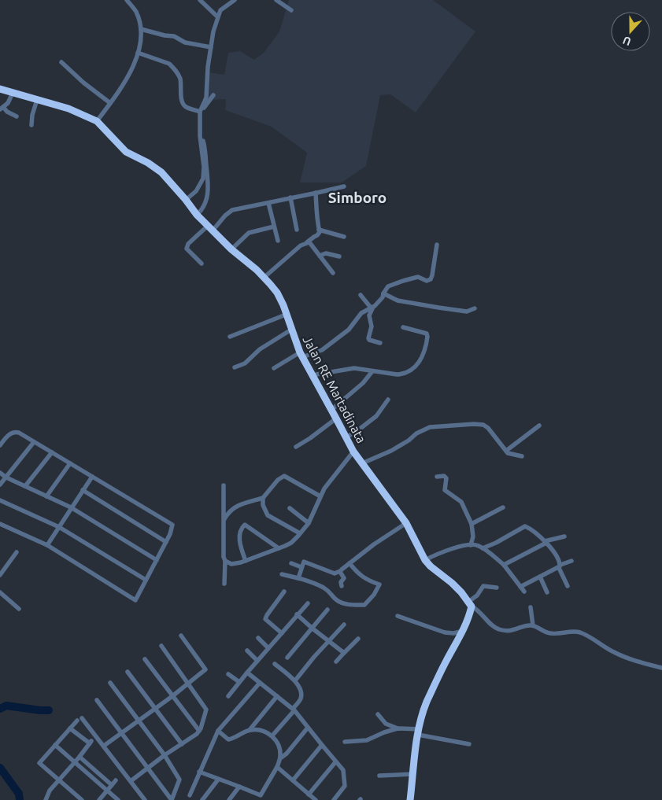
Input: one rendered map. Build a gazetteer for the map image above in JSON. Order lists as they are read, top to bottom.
{
  "streets": {
    "highway": ["Jalan RE Martadinata"]
  },
  "districts": ["Simboro"],
  "north": "bottom"
}
